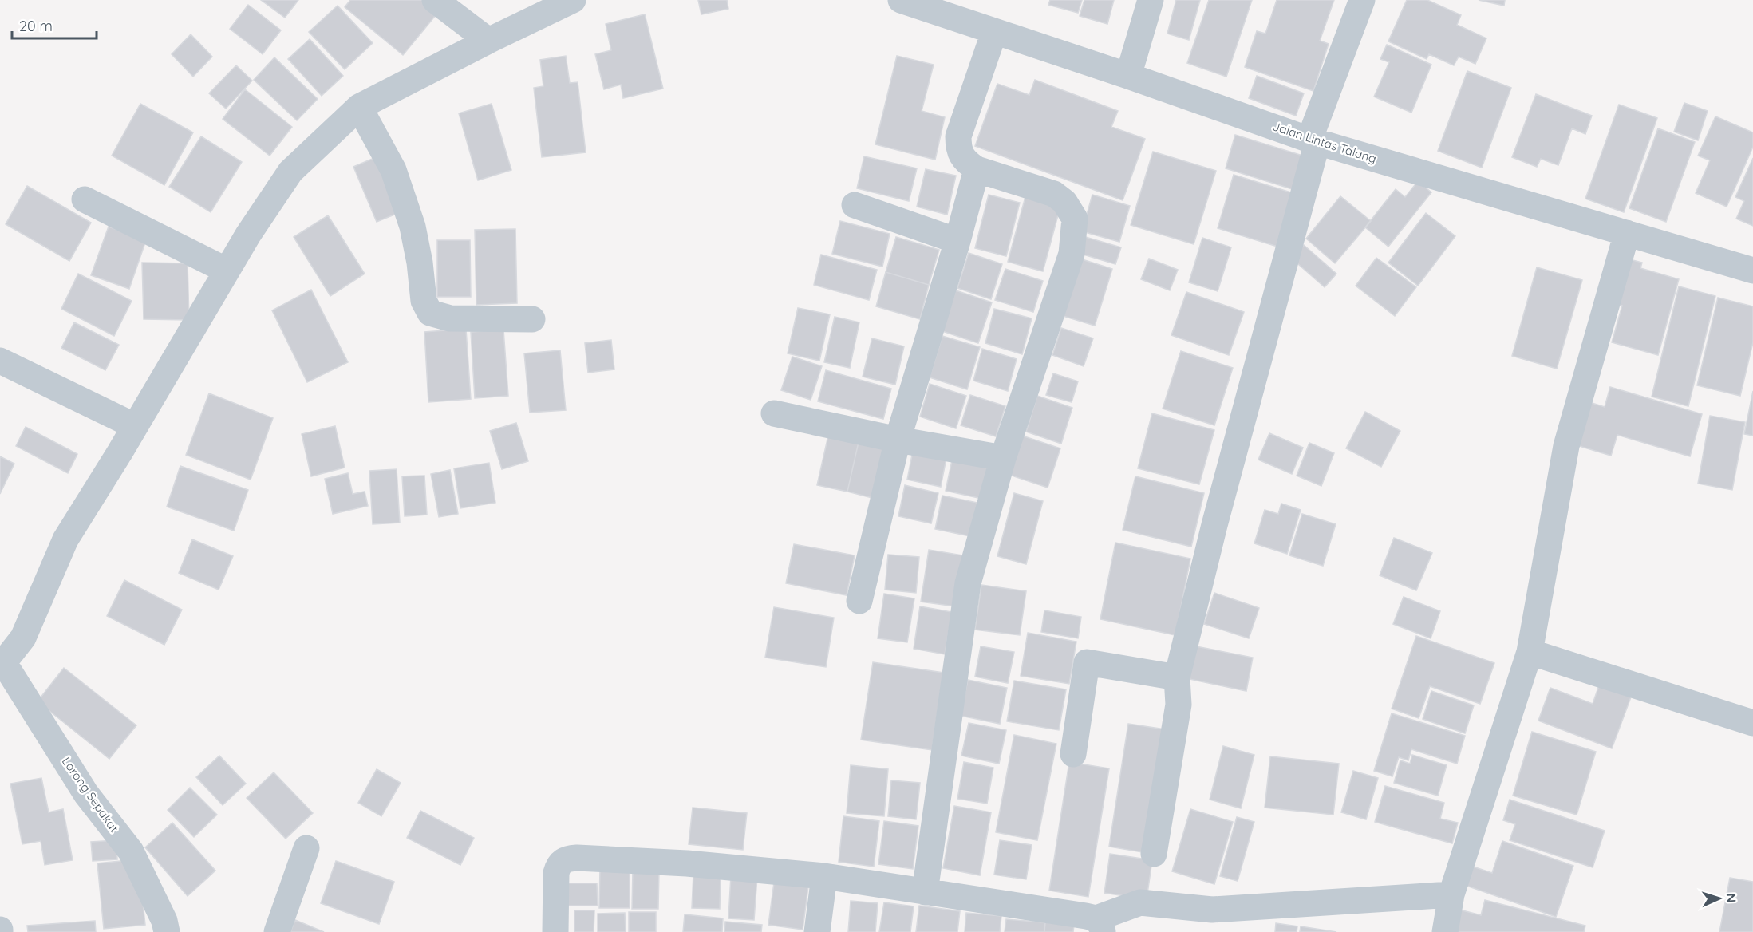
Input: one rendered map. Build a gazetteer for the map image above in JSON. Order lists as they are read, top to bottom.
{
  "streets": {
    "street": ["Jalan Lintas Talang", "Lorong Sepakat"]
  },
  "scale_bar": "20 m",
  "north": "right"
}
